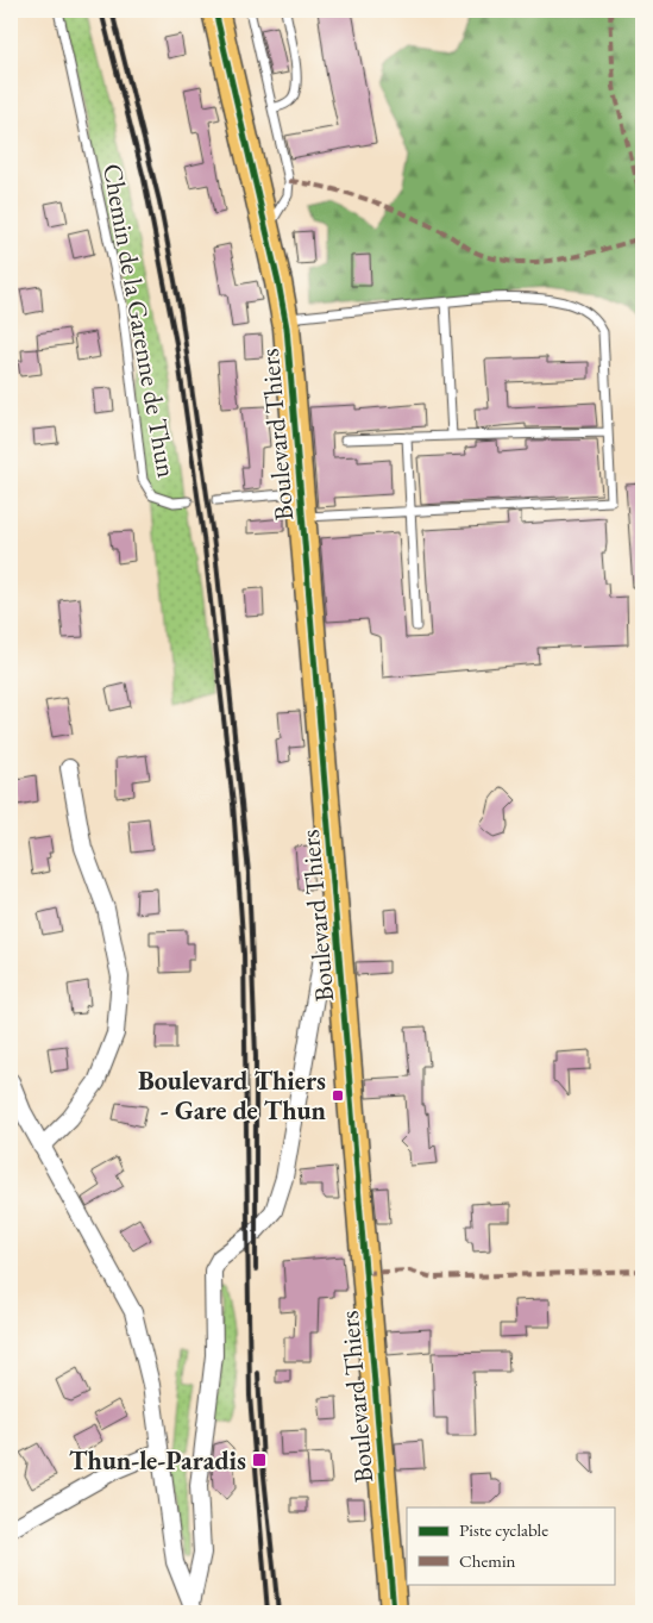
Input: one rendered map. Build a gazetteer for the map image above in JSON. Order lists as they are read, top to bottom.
{
  "streets": {
    "main road": ["Boulevard Thiers"],
    "lane": ["Chemin de la Garenne de Thun"]
  },
  "places": {
    "transit": ["Boulevard Thiers - Gare de Thun", "Thun-le-Paradis"]
  },
  "legend": ["Piste cyclable", "Chemin"]
}
